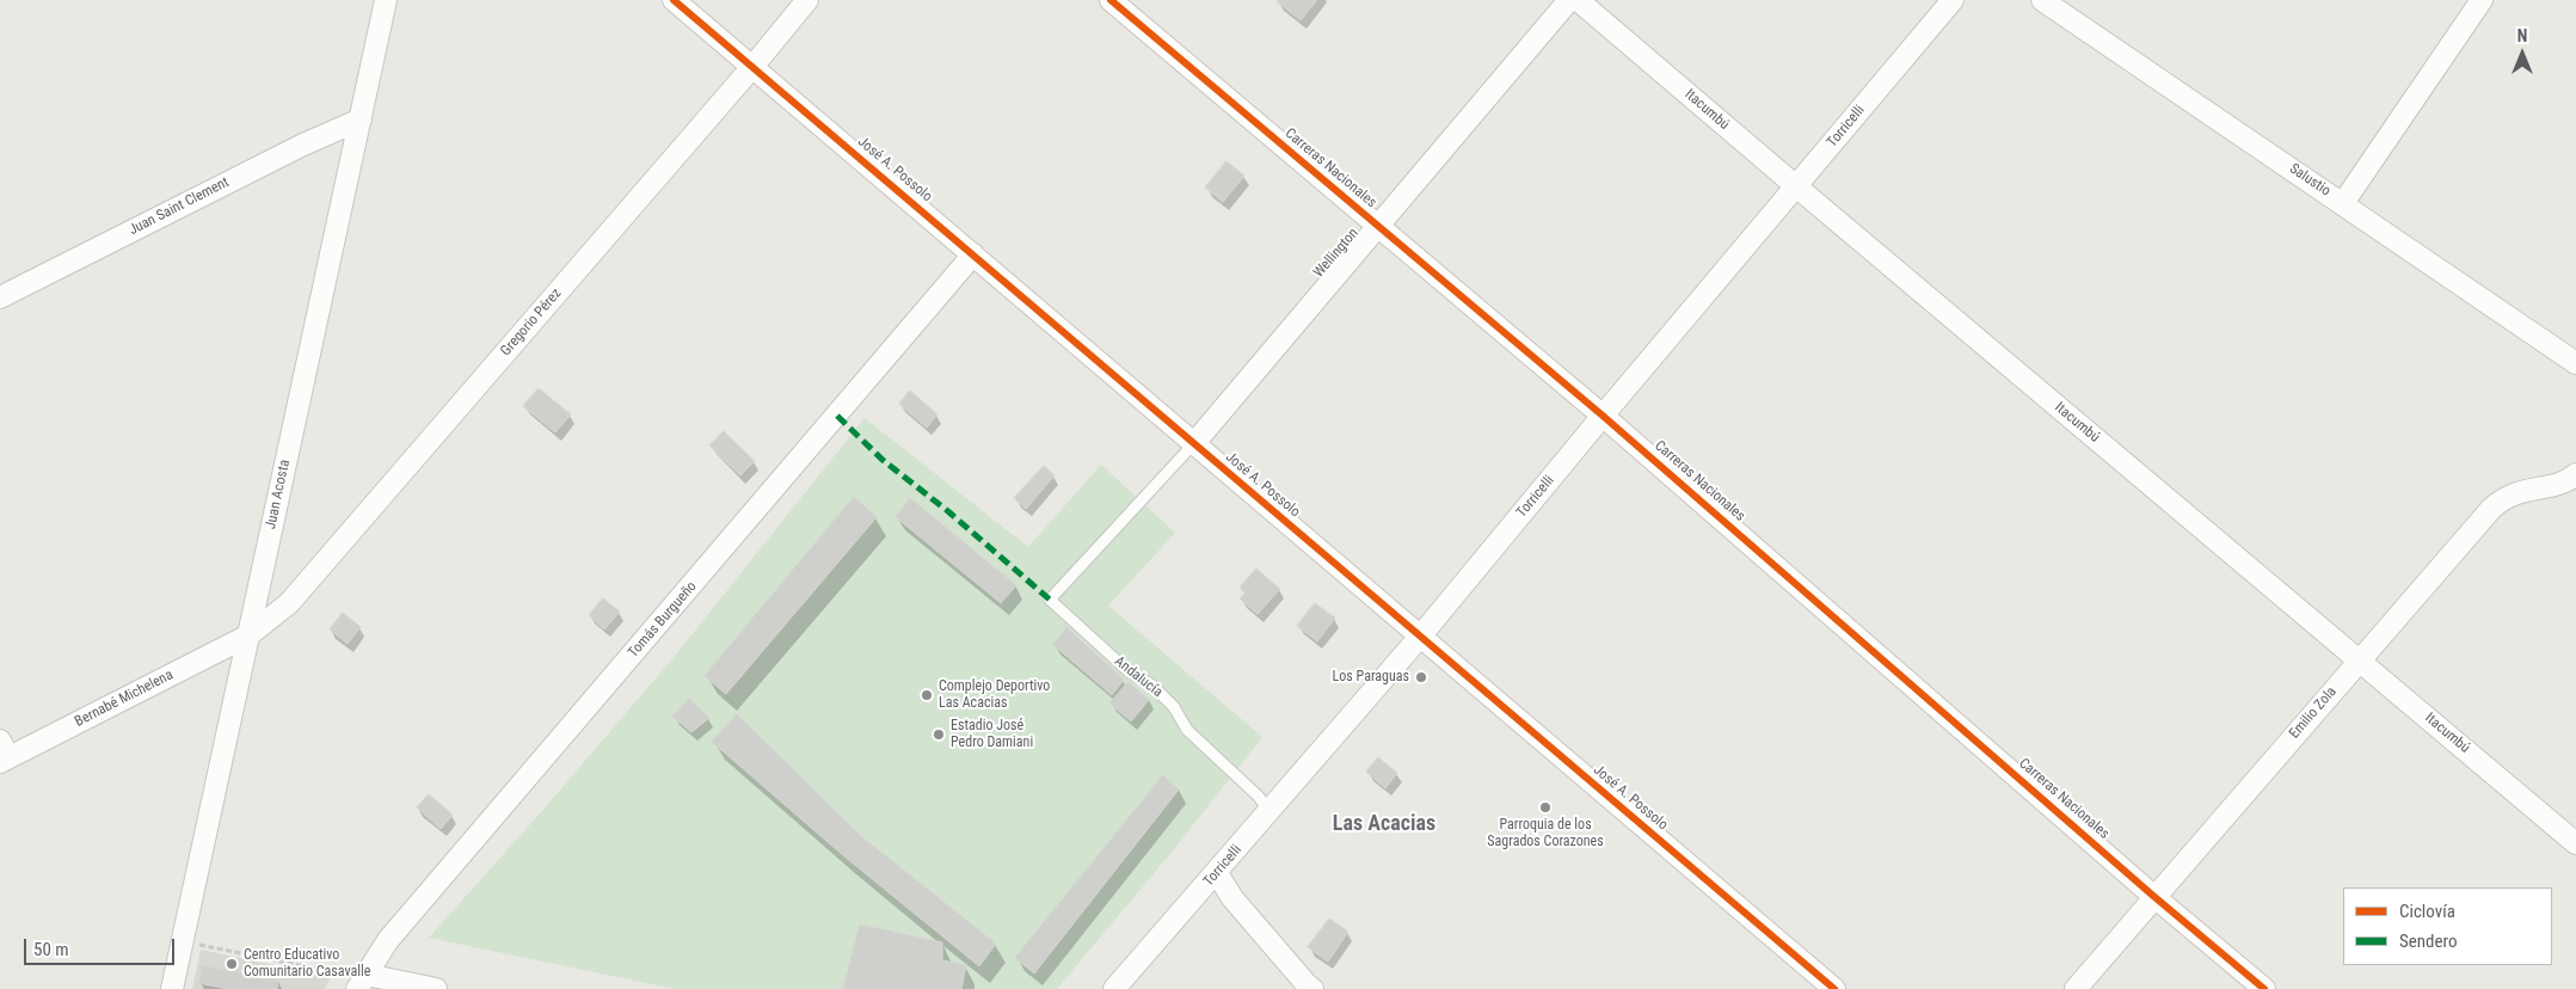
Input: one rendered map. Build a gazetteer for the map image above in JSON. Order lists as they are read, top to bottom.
{
  "streets": {
    "street": [
      "Itacumbú",
      "Torricelli",
      "Carreras Nacionales",
      "José A. Possolo",
      "Salustio",
      "Juan Saint Clement",
      "Wellington",
      "Gregorio Pérez",
      "Juan Acosta",
      "Tomás Burgueño",
      "Bernabé Michelena",
      "Emilio Zola"
    ],
    "lane": ["Andalucía"]
  },
  "crossings": [
    ["Itacumbú", "Torricelli"],
    ["Itacumbú", "Emilio Zola"],
    ["Torricelli", "Carreras Nacionales"],
    ["Torricelli", "José A. Possolo"],
    ["Torricelli", "Andalucía"],
    ["Carreras Nacionales", "Wellington"],
    ["Carreras Nacionales", "Emilio Zola"],
    ["José A. Possolo", "Wellington"],
    ["José A. Possolo", "Gregorio Pérez"],
    ["José A. Possolo", "Tomás Burgueño"],
    ["Juan Saint Clement", "Juan Acosta"],
    ["Wellington", "Andalucía"],
    ["Gregorio Pérez", "Juan Acosta"],
    ["Gregorio Pérez", "Bernabé Michelena"],
    ["Juan Acosta", "Bernabé Michelena"]
  ],
  "districts": ["Las Acacias"],
  "places": [
    "Los Paraguas",
    "Complejo Deportivo Las Acacias",
    "Estadio José Pedro Damiani",
    "Parroquia de los Sagrados Corazones",
    "Centro Educativo Comunitario Casavalle"
  ],
  "legend": ["Ciclovía", "Sendero"],
  "scale_bar": "50 m",
  "north": "top"
}
